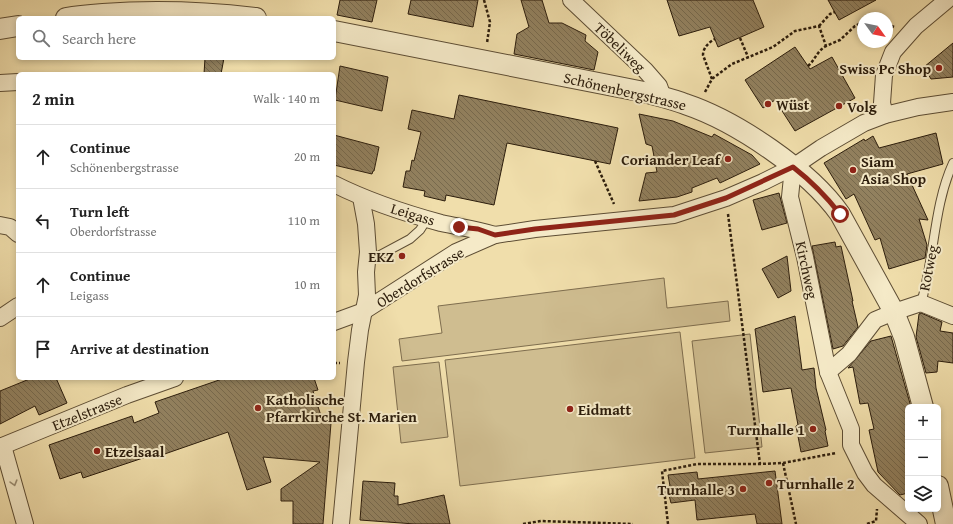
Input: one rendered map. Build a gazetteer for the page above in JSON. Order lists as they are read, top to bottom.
{
  "streets": {
    "street": [
      "Töbeliweg",
      "Schönenbergstrasse",
      "Leigass",
      "Kirchweg",
      "Oberdorfstrasse",
      "Etzelstrasse"
    ],
    "lane": ["Rotweg"]
  },
  "crossings": [
    ["Töbeliweg", "Schönenbergstrasse"],
    ["Schönenbergstrasse", "Kirchweg"],
    ["Schönenbergstrasse", "Oberdorfstrasse"],
    ["Leigass", "Oberdorfstrasse"],
    ["Kirchweg", "Oberdorfstrasse"]
  ],
  "places": [
    "Swiss Pc Shop",
    "Wüst",
    "Volg",
    "Coriander Leaf",
    "Siam Asia Shop",
    "EKZ",
    "Katholische Pfarrkirche St. Marien",
    "Eidmatt",
    "Turnhalle 1",
    "Etzelsaal",
    "Turnhalle 2",
    "Turnhalle 3"
  ],
  "north": "bottom right",
  "page": {
    "search": "Search here",
    "heading": ["2 min", "Walk · 140 m"],
    "list": [
      ["Continue", "Schönenbergstrasse", "20 m"],
      ["Turn left", "Oberdorfstrasse", "110 m"],
      ["Continue", "Leigass", "10 m"],
      "Arrive at destination"
    ],
    "map_buttons": ["+", "−"]
  }
}
